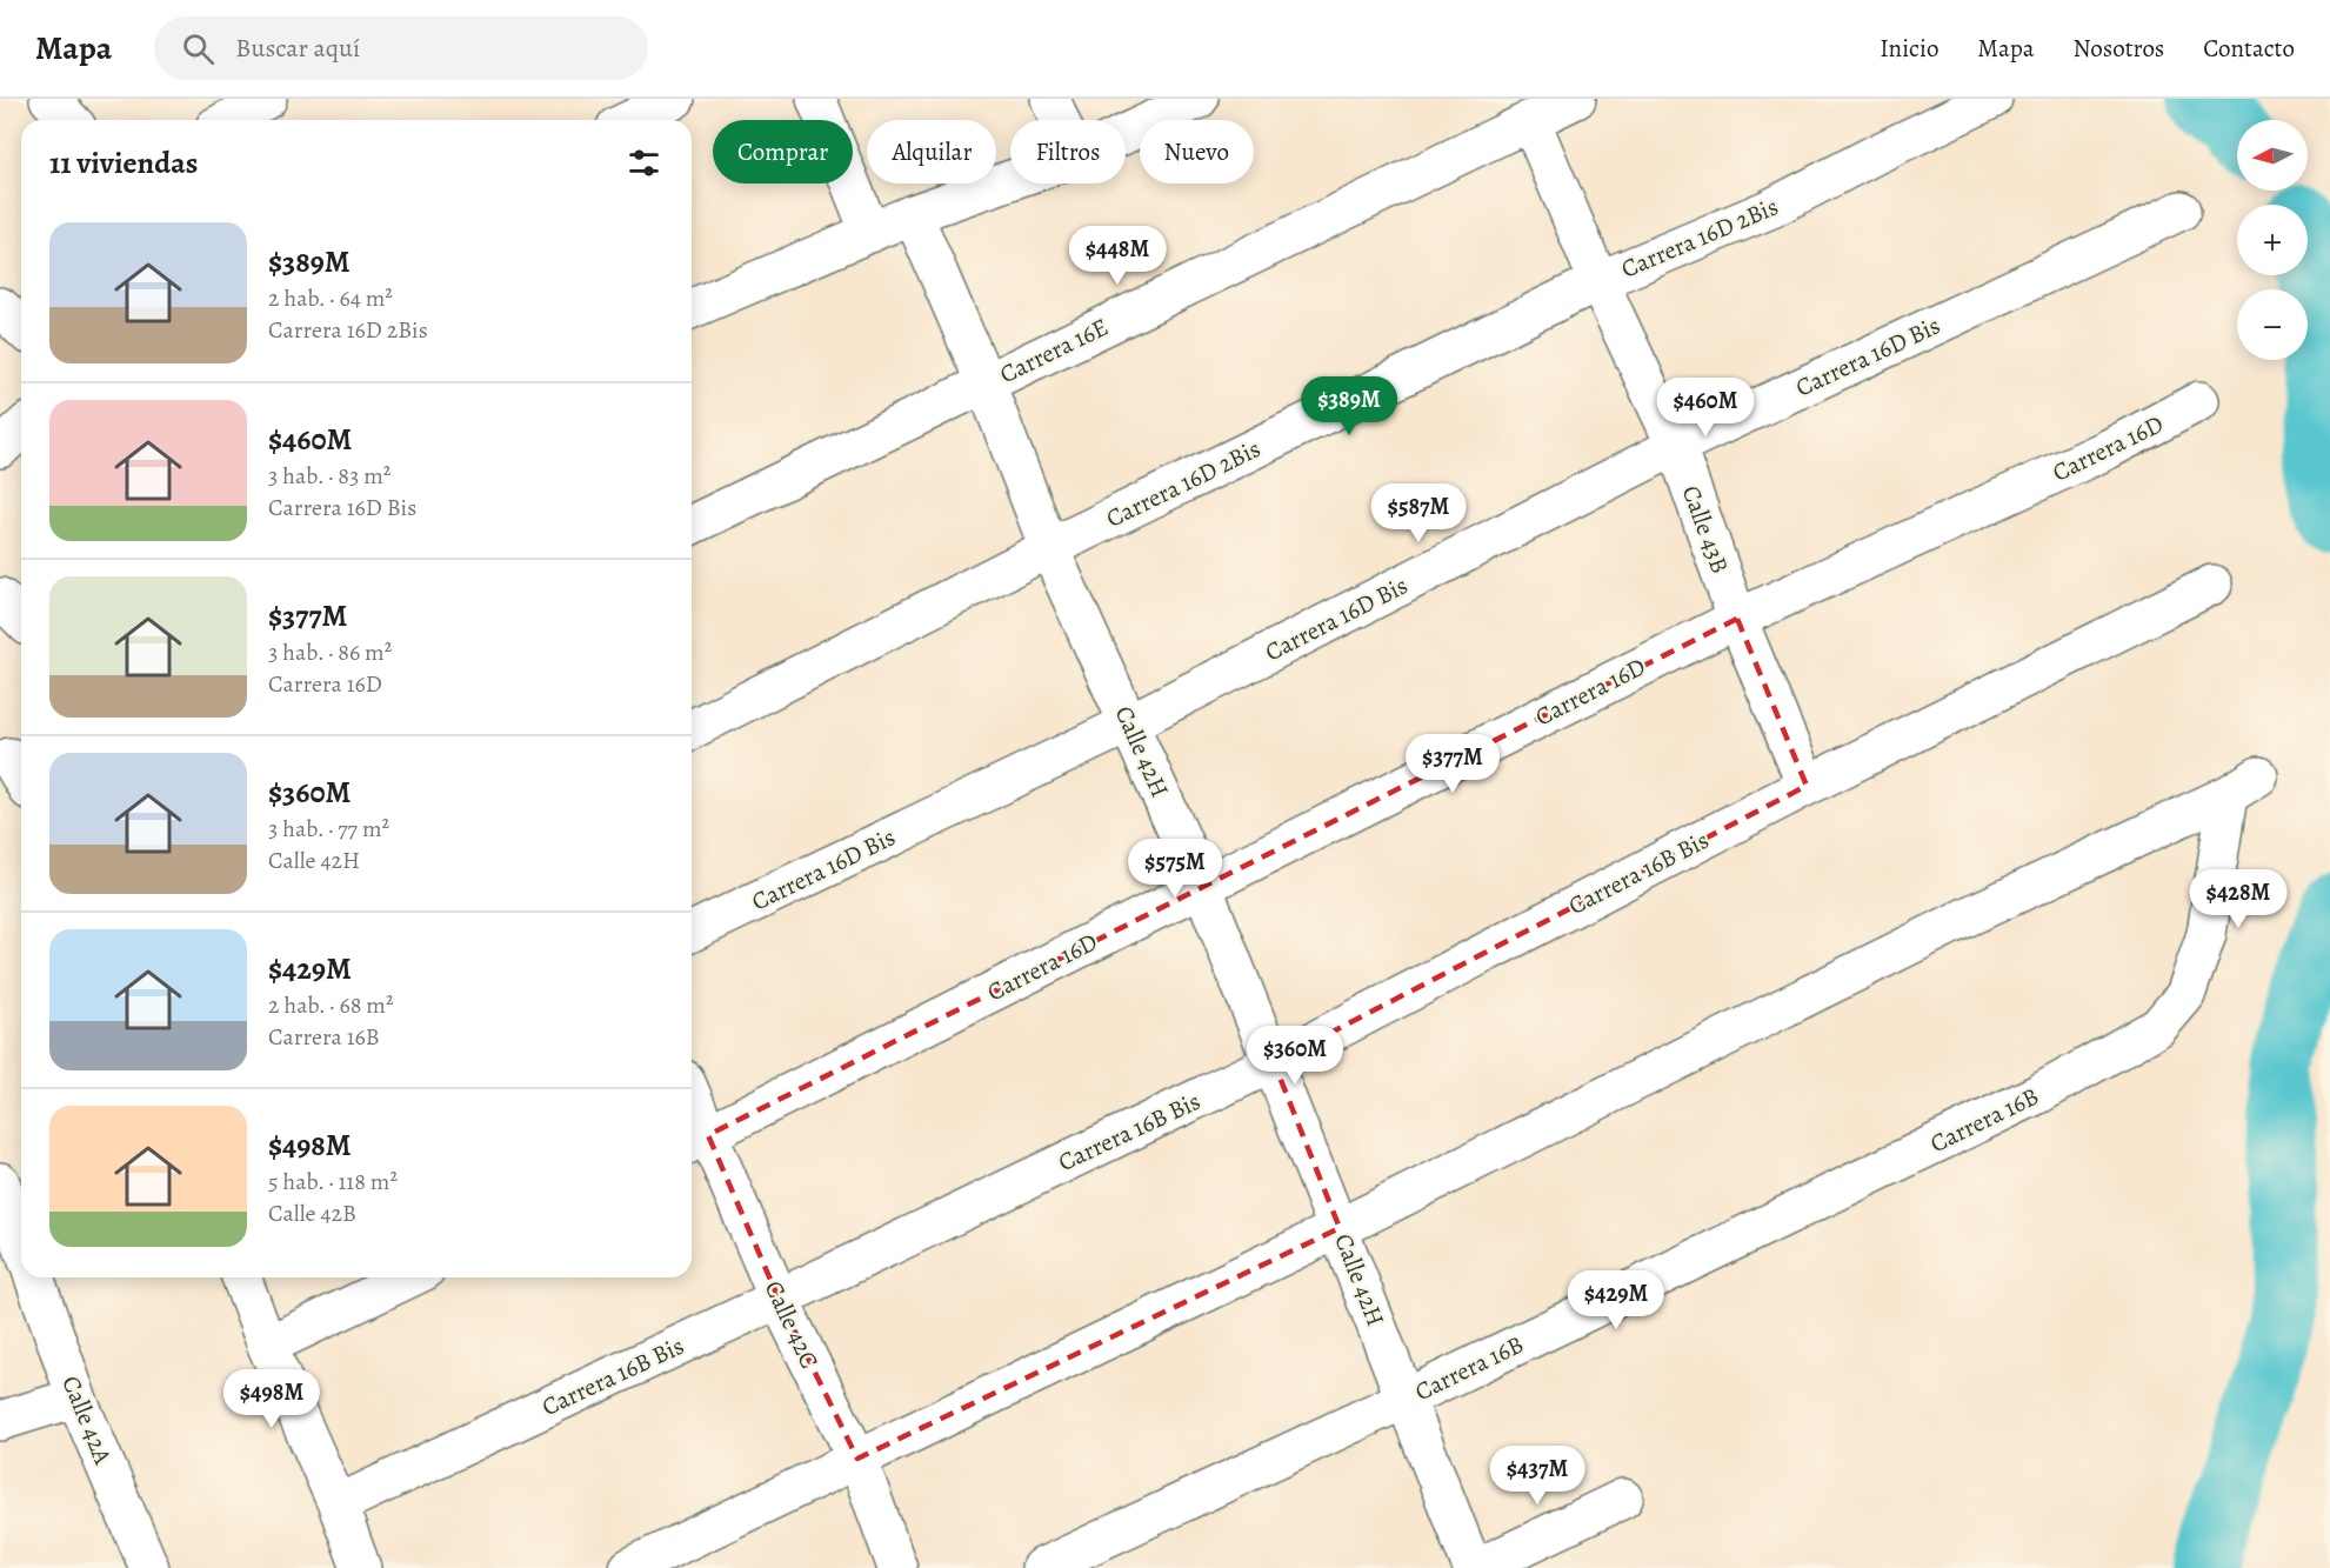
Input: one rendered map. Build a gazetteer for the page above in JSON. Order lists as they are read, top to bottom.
{
  "streets": {
    "street": [
      "Carrera 16D 2Bis",
      "Carrera 16E",
      "Carrera 16D Bis",
      "Carrera 16D",
      "Calle 43B",
      "Calle 42H",
      "Carrera 16B Bis",
      "Carrera 16B",
      "Calle 42C",
      "Calle 42A"
    ]
  },
  "crossings": [
    ["Carrera 16D 2Bis", "Calle 43B"],
    ["Carrera 16D 2Bis", "Calle 42H"],
    ["Carrera 16E", "Calle 43B"],
    ["Carrera 16E", "Calle 42H"],
    ["Carrera 16D Bis", "Calle 43B"],
    ["Carrera 16D Bis", "Calle 42H"],
    ["Carrera 16D", "Calle 43B"],
    ["Carrera 16D", "Calle 42H"],
    ["Carrera 16D", "Calle 42C"],
    ["Calle 43B", "Carrera 16B Bis"],
    ["Calle 42H", "Carrera 16B Bis"],
    ["Calle 42H", "Carrera 16B"],
    ["Carrera 16B Bis", "Calle 42C"]
  ],
  "north": "left",
  "page": {
    "header": "Mapa",
    "search": "Buscar aquí",
    "nav": [
      "Inicio",
      "Mapa",
      "Nosotros",
      "Contacto"
    ],
    "map_buttons": ["+", "−"],
    "chip": [
      "Comprar",
      "Alquilar",
      "Filtros",
      "Nuevo"
    ],
    "heading": "11 viviendas",
    "list": [
      {
        "name": "$389M",
        "note": "2 hab. · 64 m² · Carrera 16D 2Bis"
      },
      {
        "name": "$460M",
        "note": "3 hab. · 83 m² · Carrera 16D Bis"
      },
      {
        "name": "$377M",
        "note": "3 hab. · 86 m² · Carrera 16D"
      },
      {
        "name": "$360M",
        "note": "3 hab. · 77 m² · Calle 42H"
      },
      {
        "name": "$429M",
        "note": "2 hab. · 68 m² · Carrera 16B"
      },
      {
        "name": "$498M",
        "note": "5 hab. · 118 m² · Calle 42B"
      }
    ],
    "price": [
      "$448M",
      "$389M",
      "$460M",
      "$587M",
      "$377M",
      "$575M",
      "$428M",
      "$360M",
      "$429M",
      "$498M",
      "$437M"
    ]
  }
}
